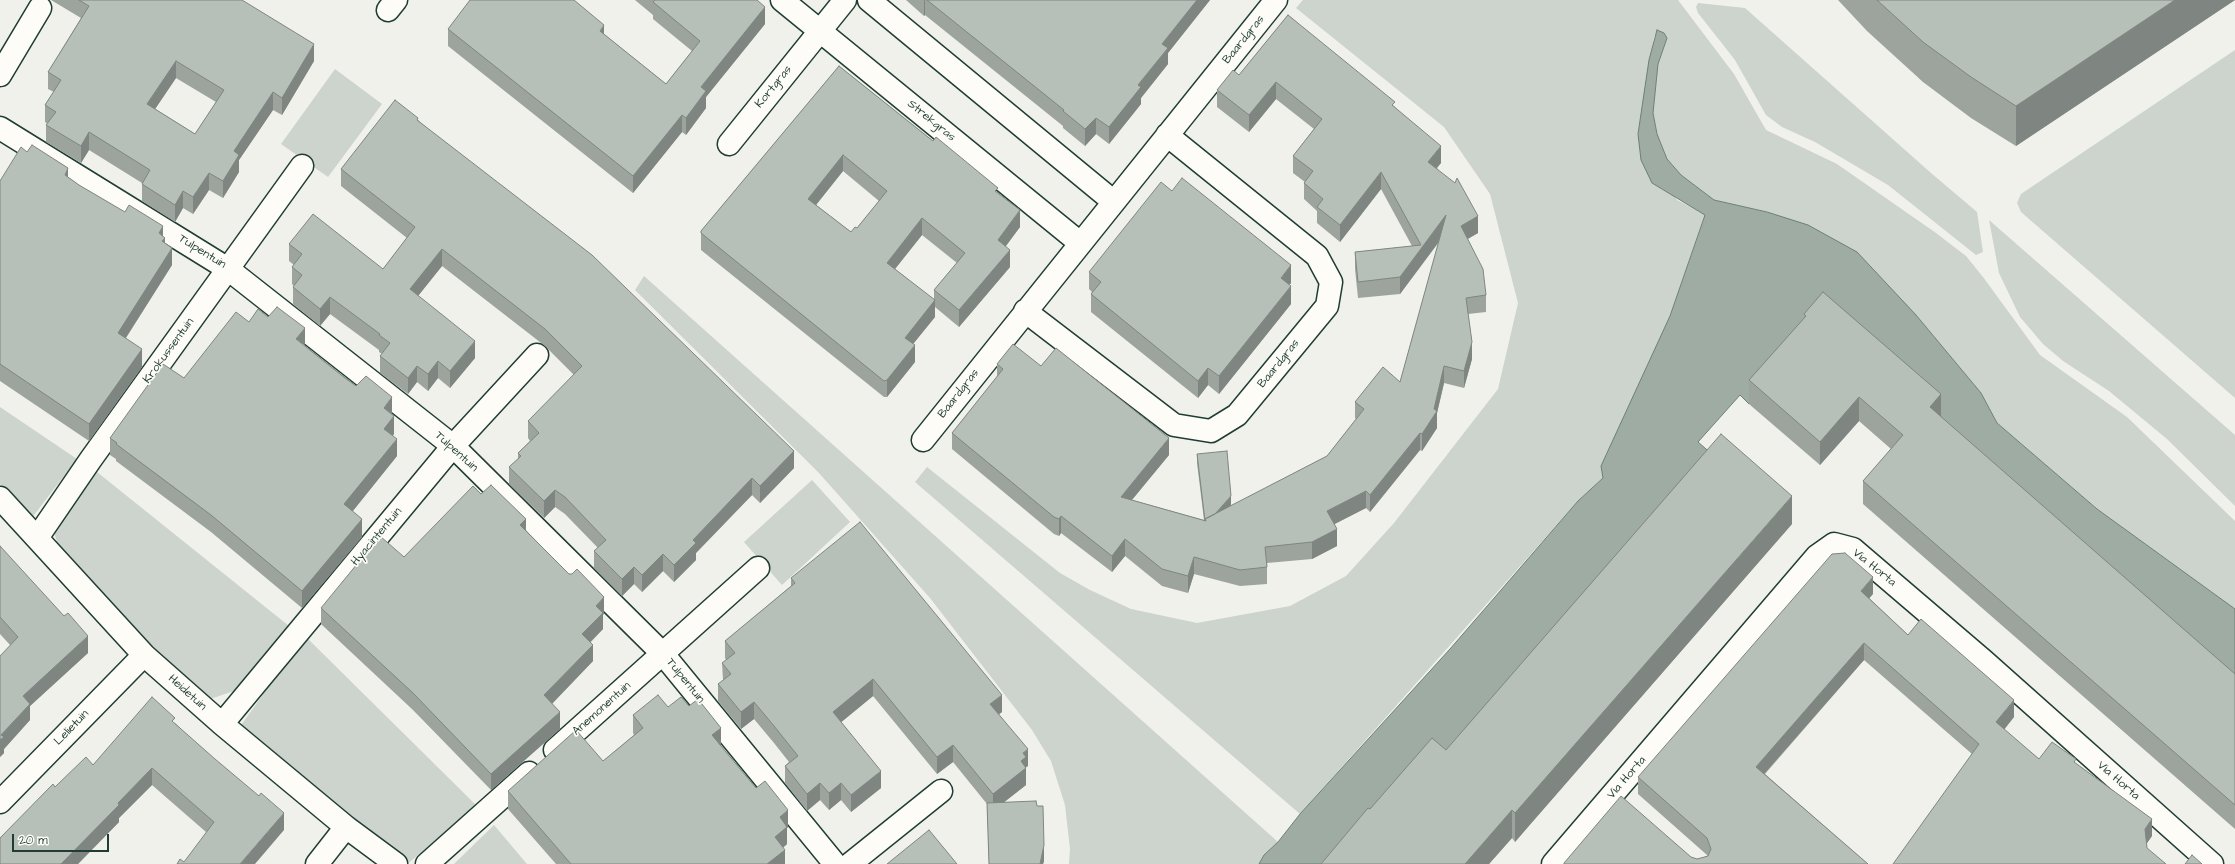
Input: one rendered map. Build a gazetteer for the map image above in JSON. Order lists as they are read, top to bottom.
{
  "streets": {
    "street": [
      "Baardgras",
      "Kortgras",
      "Strekgras",
      "Tulpentuin",
      "Krokussentuin",
      "Hyacintentuin",
      "Via Horta",
      "Heidetuin",
      "Anemonentuin",
      "Lelietuin"
    ]
  },
  "crossings": [
    ["Baardgras", "Strekgras"],
    ["Kortgras", "Strekgras"],
    ["Tulpentuin", "Krokussentuin"],
    ["Tulpentuin", "Hyacintentuin"],
    ["Tulpentuin", "Anemonentuin"],
    ["Krokussentuin", "Heidetuin"],
    ["Hyacintentuin", "Heidetuin"],
    ["Heidetuin", "Lelietuin"]
  ],
  "scale_bar": "20 m"
}
